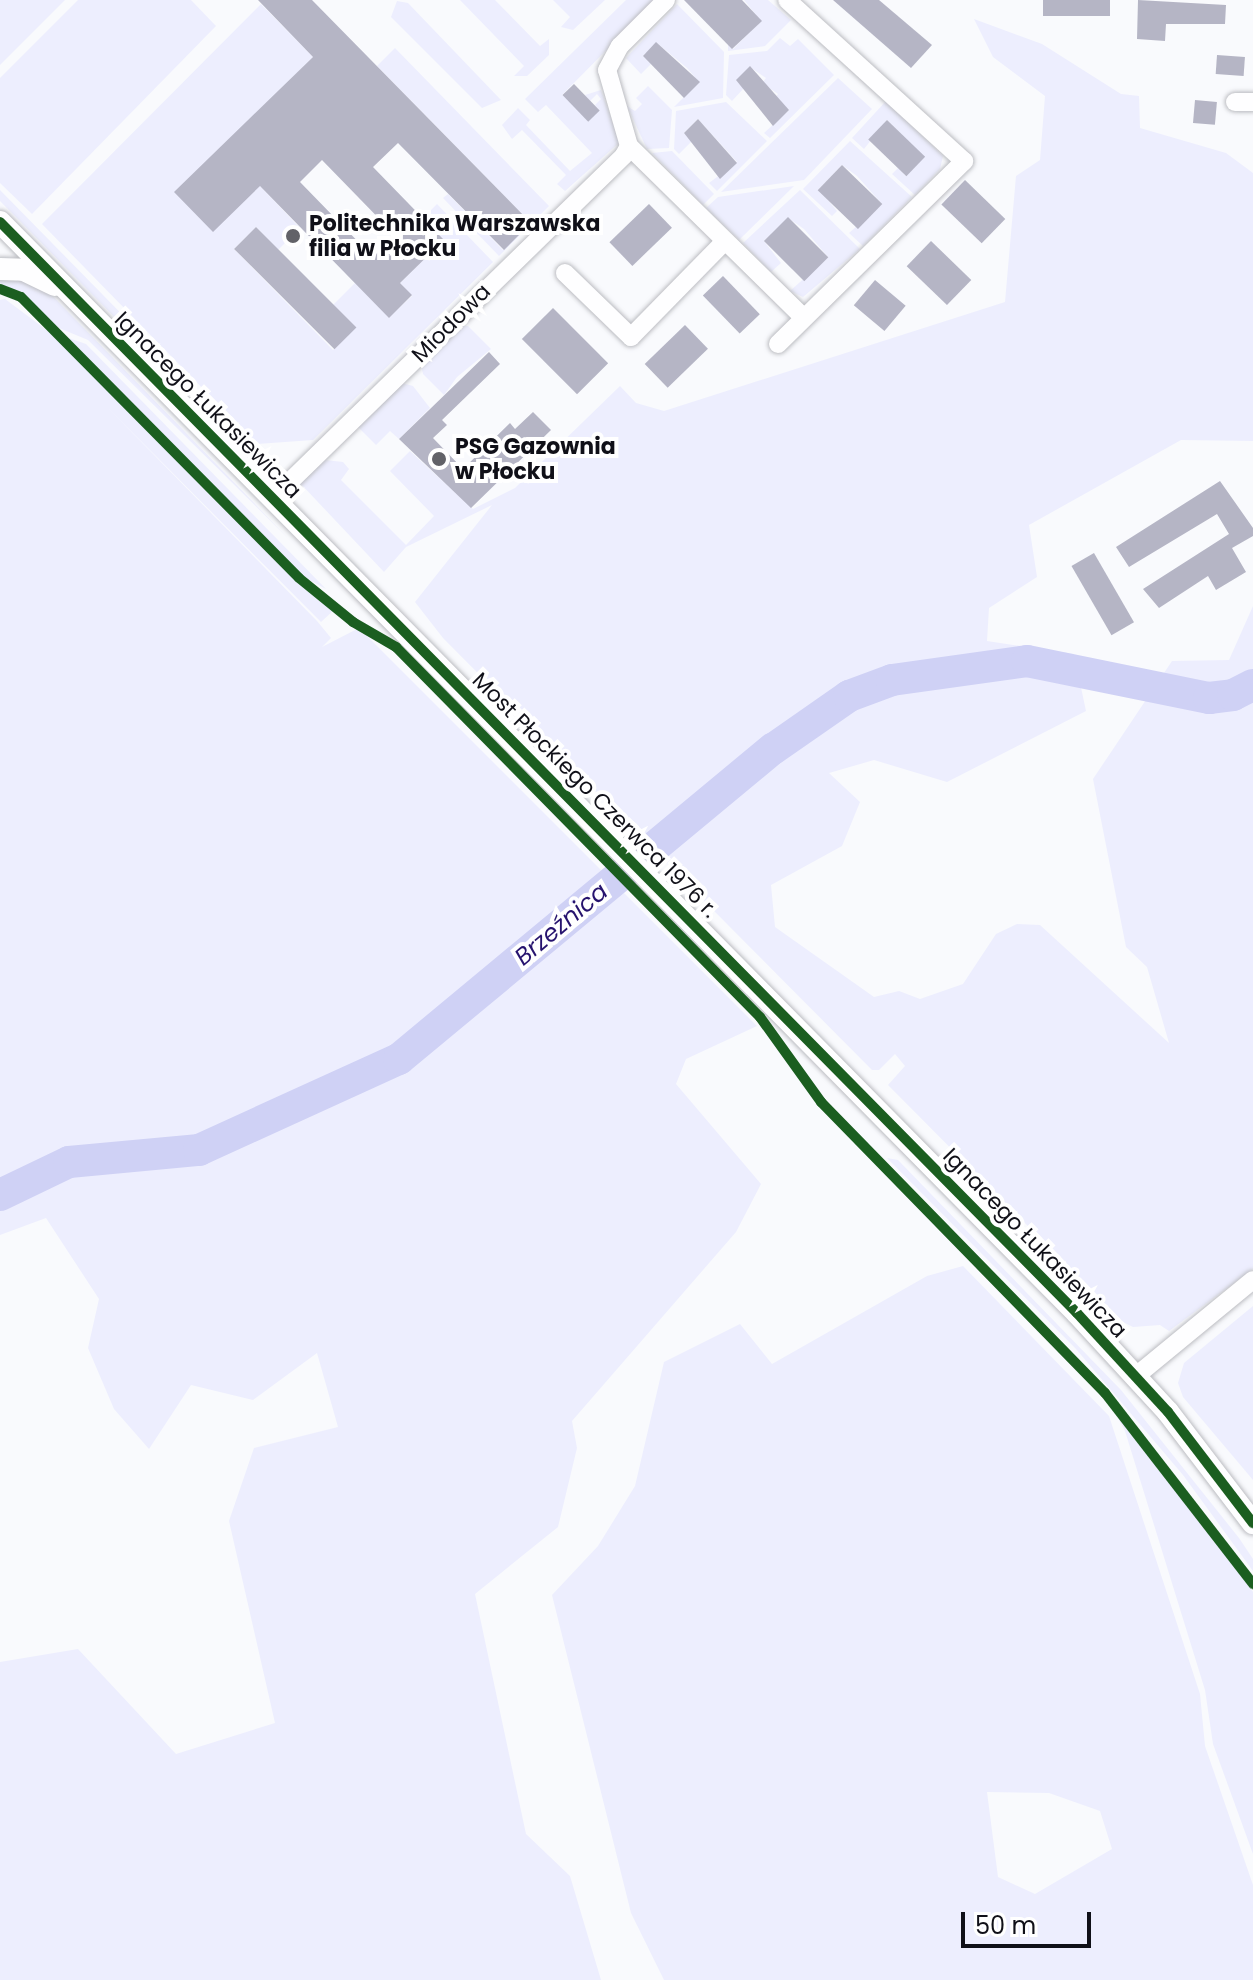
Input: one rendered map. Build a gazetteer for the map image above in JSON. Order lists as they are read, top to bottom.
{
  "streets": {
    "street": ["Miodowa", "Ignacego Łukasiewicza", "Most Płockiego Czerwca 1976 r."]
  },
  "crossings": [
    ["Miodowa", "Ignacego Łukasiewicza"],
    ["Ignacego Łukasiewicza", "Most Płockiego Czerwca 1976 r."]
  ],
  "water": ["Brzeźnica"],
  "places": ["Politechnika Warszawska filia w Płocku", "PSG Gazownia w Płocku"],
  "scale_bar": "50 m"
}
